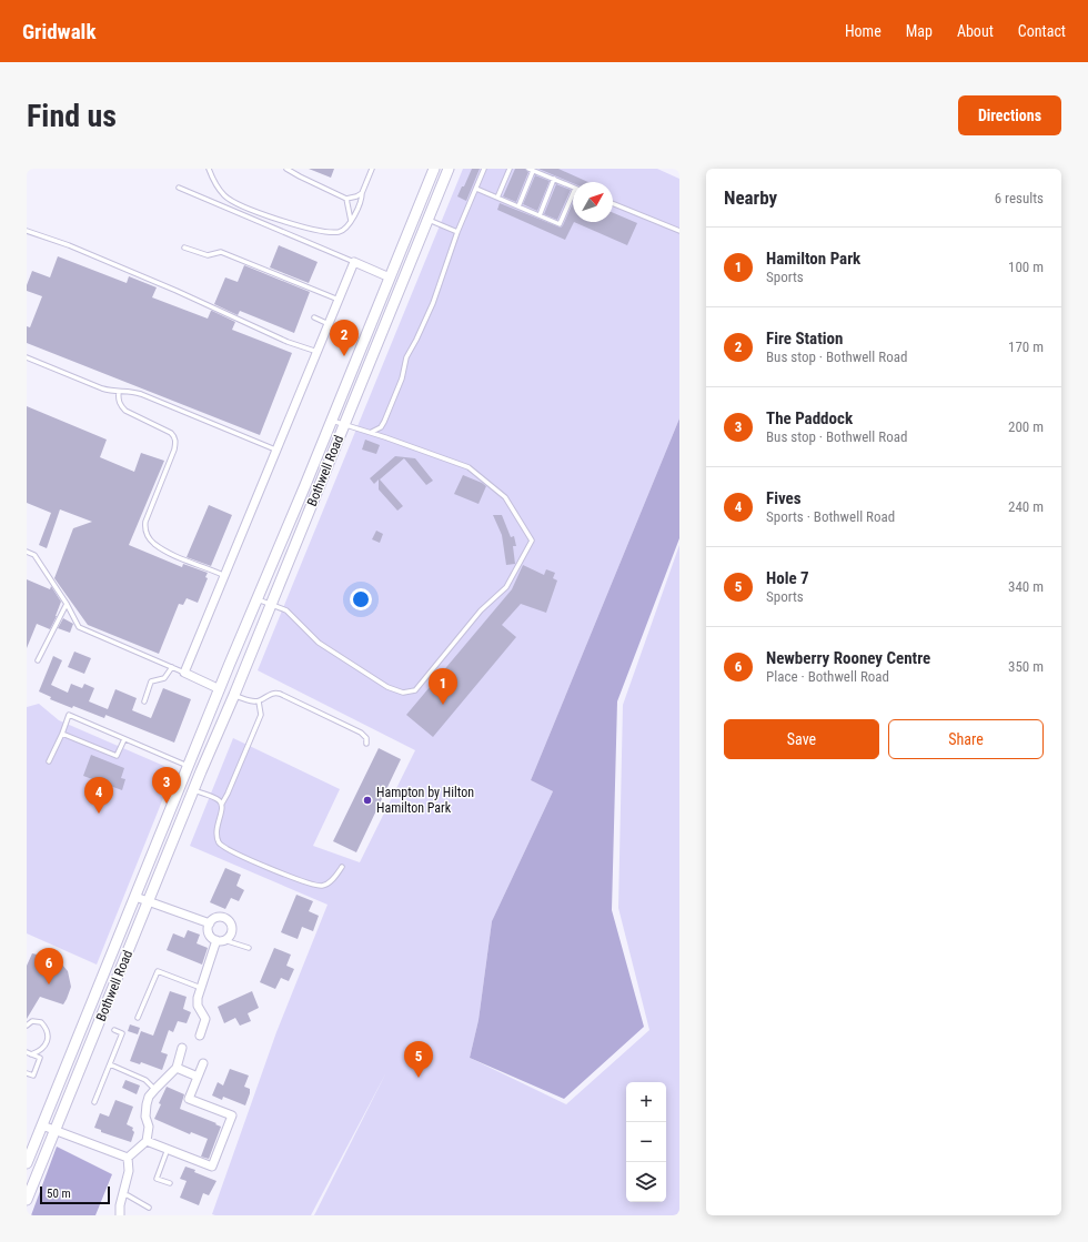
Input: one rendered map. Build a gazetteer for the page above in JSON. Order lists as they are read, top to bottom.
{
  "streets": {
    "main road": ["Bothwell Road"]
  },
  "places": ["Hampton by Hilton Hamilton Park"],
  "scale_bar": "50 m",
  "north": "top right",
  "page": {
    "header": "Gridwalk",
    "nav": [
      "Home",
      "Map",
      "About",
      "Contact"
    ],
    "buttons": [
      "Directions",
      ["Save", "Share"]
    ],
    "title": "Find us",
    "heading": ["Nearby", "6 results"],
    "list": [
      {
        "mark": "1",
        "name": "Hamilton Park",
        "note": "Sports",
        "value": "100 m"
      },
      {
        "mark": "2",
        "name": "Fire Station",
        "note": "Bus stop · Bothwell Road",
        "value": "170 m"
      },
      {
        "mark": "3",
        "name": "The Paddock",
        "note": "Bus stop · Bothwell Road",
        "value": "200 m"
      },
      {
        "mark": "4",
        "name": "Fives",
        "note": "Sports · Bothwell Road",
        "value": "240 m"
      },
      {
        "mark": "5",
        "name": "Hole 7",
        "note": "Sports",
        "value": "340 m"
      },
      {
        "mark": "6",
        "name": "Newberry Rooney Centre",
        "note": "Place · Bothwell Road",
        "value": "350 m"
      }
    ],
    "pins": [
      "2",
      "1",
      "3",
      "4",
      "6",
      "5"
    ],
    "map_buttons": ["+", "−"],
    "scale": "50 m"
  }
}
